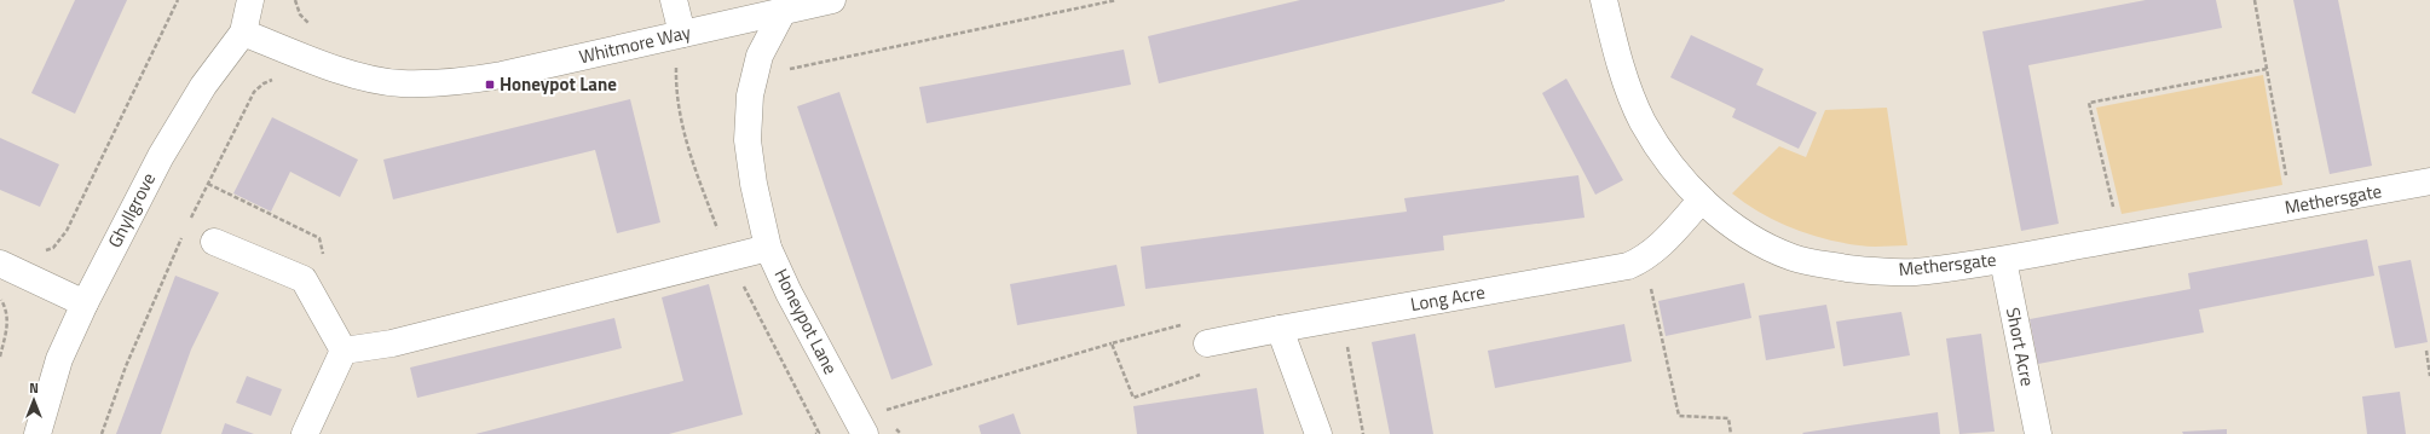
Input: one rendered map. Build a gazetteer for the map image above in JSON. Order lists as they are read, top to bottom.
{
  "streets": {
    "street": [
      "Whitmore Way",
      "Methersgate",
      "Ghyllgrove",
      "Long Acre",
      "Honeypot Lane",
      "Short Acre"
    ]
  },
  "crossings": [
    ["Whitmore Way", "Ghyllgrove"],
    ["Whitmore Way", "Honeypot Lane"],
    ["Methersgate", "Long Acre"],
    ["Methersgate", "Short Acre"]
  ],
  "places": {
    "transit": ["Honeypot Lane"]
  },
  "north": "top"
}
